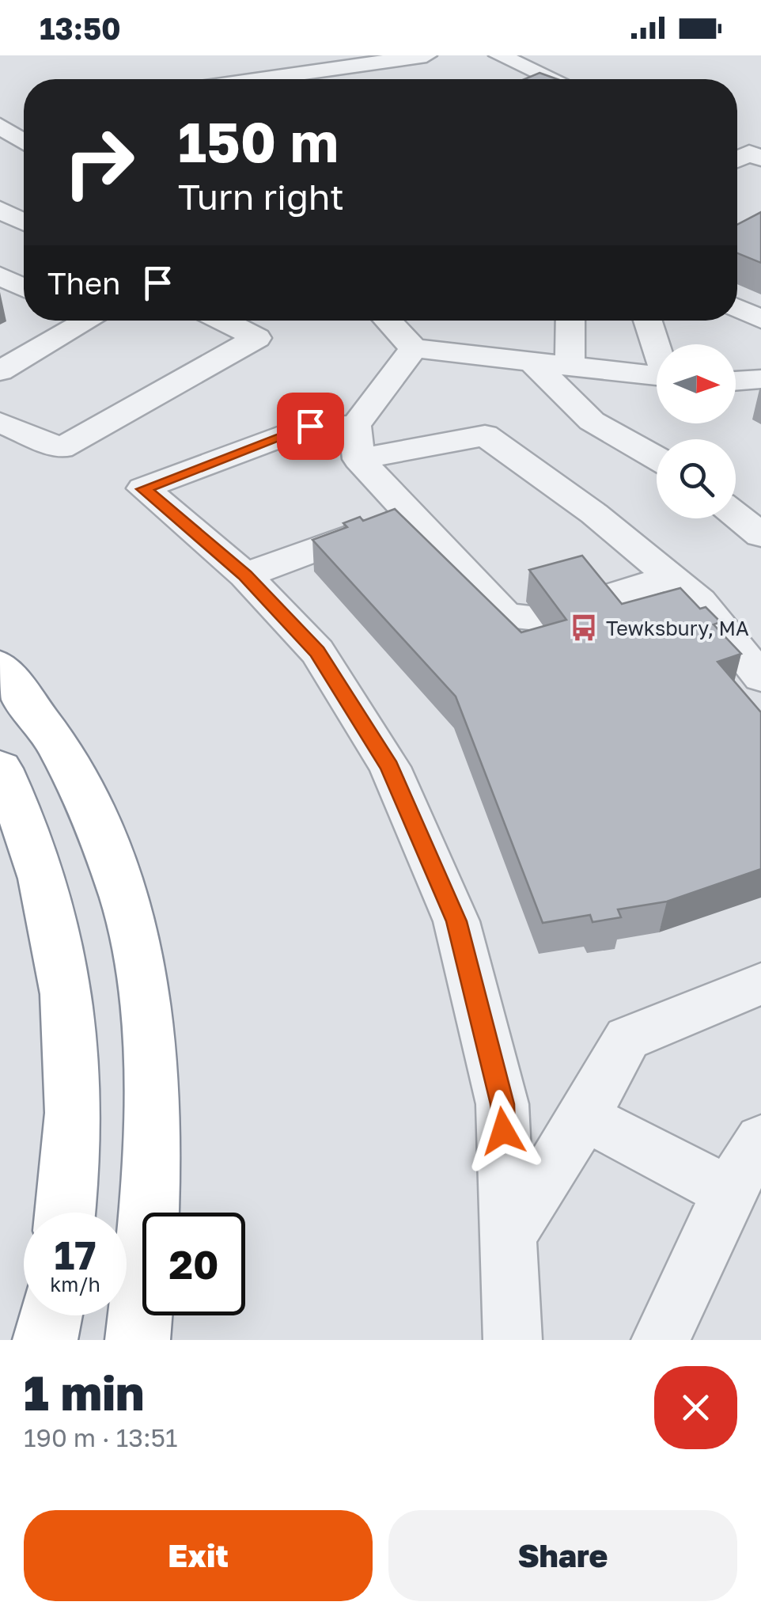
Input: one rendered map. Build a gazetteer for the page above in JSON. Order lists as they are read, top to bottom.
{
  "places": {
    "bus stop": ["Tewksbury, MA"]
  },
  "north": "right",
  "page": {
    "status": "13:50",
    "turn": ["150 m", "Turn right"],
    "then": "Then",
    "speed": "17 km/h",
    "limit": "20",
    "heading": ["1 min", "190 m · 13:51"],
    "buttons": ["Exit", "Share"]
  }
}
